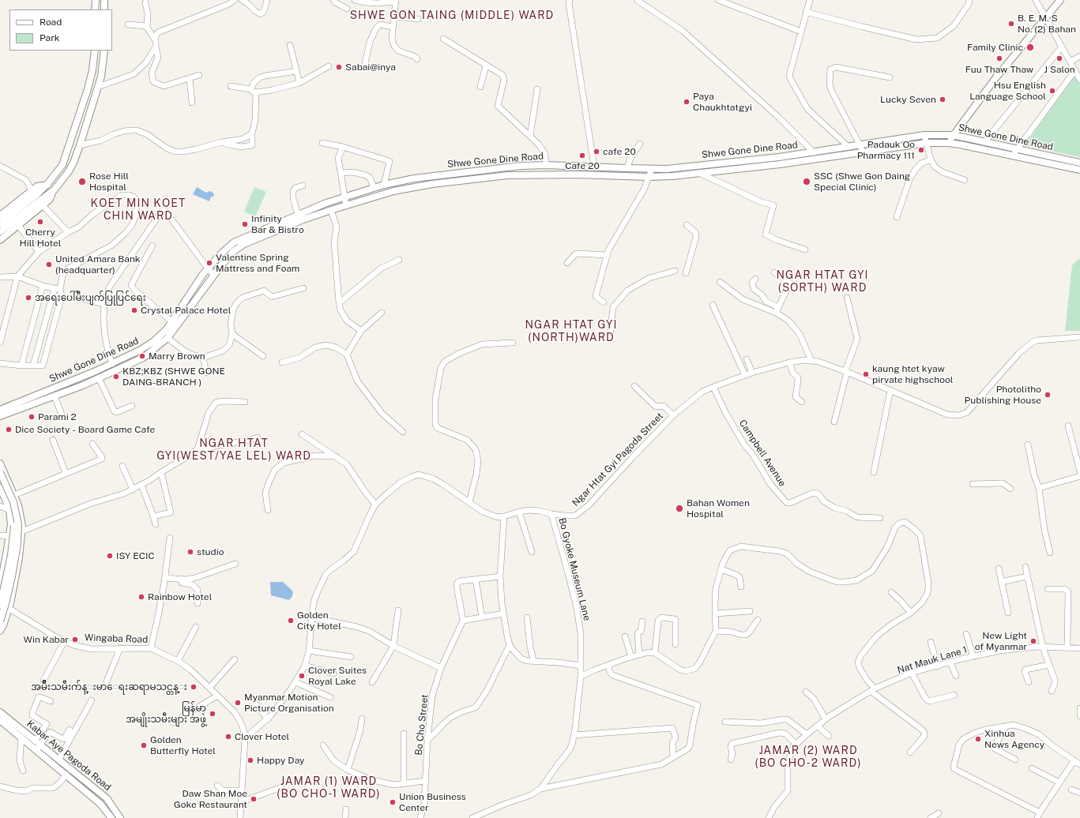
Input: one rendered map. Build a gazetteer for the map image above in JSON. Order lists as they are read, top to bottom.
{
  "streets": {
    "main road": ["Shwe Gone Dine Road", "Kabar Aye Pagoda Road"],
    "street": [
      "Campbell Avenue",
      "Ngar Htat Gyi Pagoda Street",
      "Bo Gyoke Museum Lane",
      "Wingaba Road",
      "Nat Mauk Lane 1",
      "Bo Cho Street"
    ]
  },
  "crossings": [
    ["Campbell Avenue", "Ngar Htat Gyi Pagoda Street"],
    ["Ngar Htat Gyi Pagoda Street", "Bo Gyoke Museum Lane"],
    ["Ngar Htat Gyi Pagoda Street", "Wingaba Road"]
  ],
  "districts": [
    "SHWE GON TAING (MIDDLE) WARD",
    "KOET MIN KOET CHIN WARD",
    "NGAR HTAT GYI (SORTH) WARD",
    "NGAR HTAT GYI (NORTH)WARD",
    "NGAR HTAT GYI(WEST/YAE LEL) WARD",
    "JAMAR (2) WARD (BO CHO-2 WARD)",
    "JAMAR (1) WARD (BO CHO-1 WARD)"
  ],
  "places": [
    "B. E. M. S No. (2) Bahan",
    "Family Clinic",
    "Fuu Thaw Thaw",
    "J Salon",
    "Sabai@inya",
    "Hsu English Language School",
    "Lucky Seven",
    "Paya Chaukhtatgyi",
    "Padauk Oo Pharmacy 111",
    "cafe 20",
    "Cafe 20",
    "Rose Hill Hospital",
    "SSC (Shwe Gon Daing Special Clinic)",
    "Cherry Hill Hotel",
    "Infinity Bar & Bistro",
    "Valentine Spring Mattress and Foam",
    "United Amara Bank (headquarter)",
    "အရေးပေါ်မီးပျက်ပြုပြင်ရေး",
    "Crystal Palace Hotel",
    "Marry Brown",
    "kaung htet kyaw pirvate highschool",
    "KBZ;KBZ (SHWE GONE DAING-BRANCH )",
    "Photolitho Publishing House",
    "Parami 2",
    "Dice Society - Board Game Cafe",
    "Bahan Women Hospital",
    "studio",
    "ISY ECIC",
    "Rainbow Hotel",
    "Golden City Hotel",
    "Win Kabar",
    "New Light of Myanmar",
    "Clover Suites Royal Lake",
    "အမ်ိဳးသမီးက်န္းမာေရးဆရာမသင္တန္း",
    "Myanmar Motion Picture Organisation",
    "မြန်မာ့ အမျိုးသမီးများ အဖွဲ့",
    "Clover Hotel",
    "Xinhua News Agency",
    "Golden Butterfly Hotel",
    "Happy Day",
    "Daw Shan Moe Goke Restaurant",
    "Union Business Center"
  ],
  "legend": ["Road", "Park"]
}
